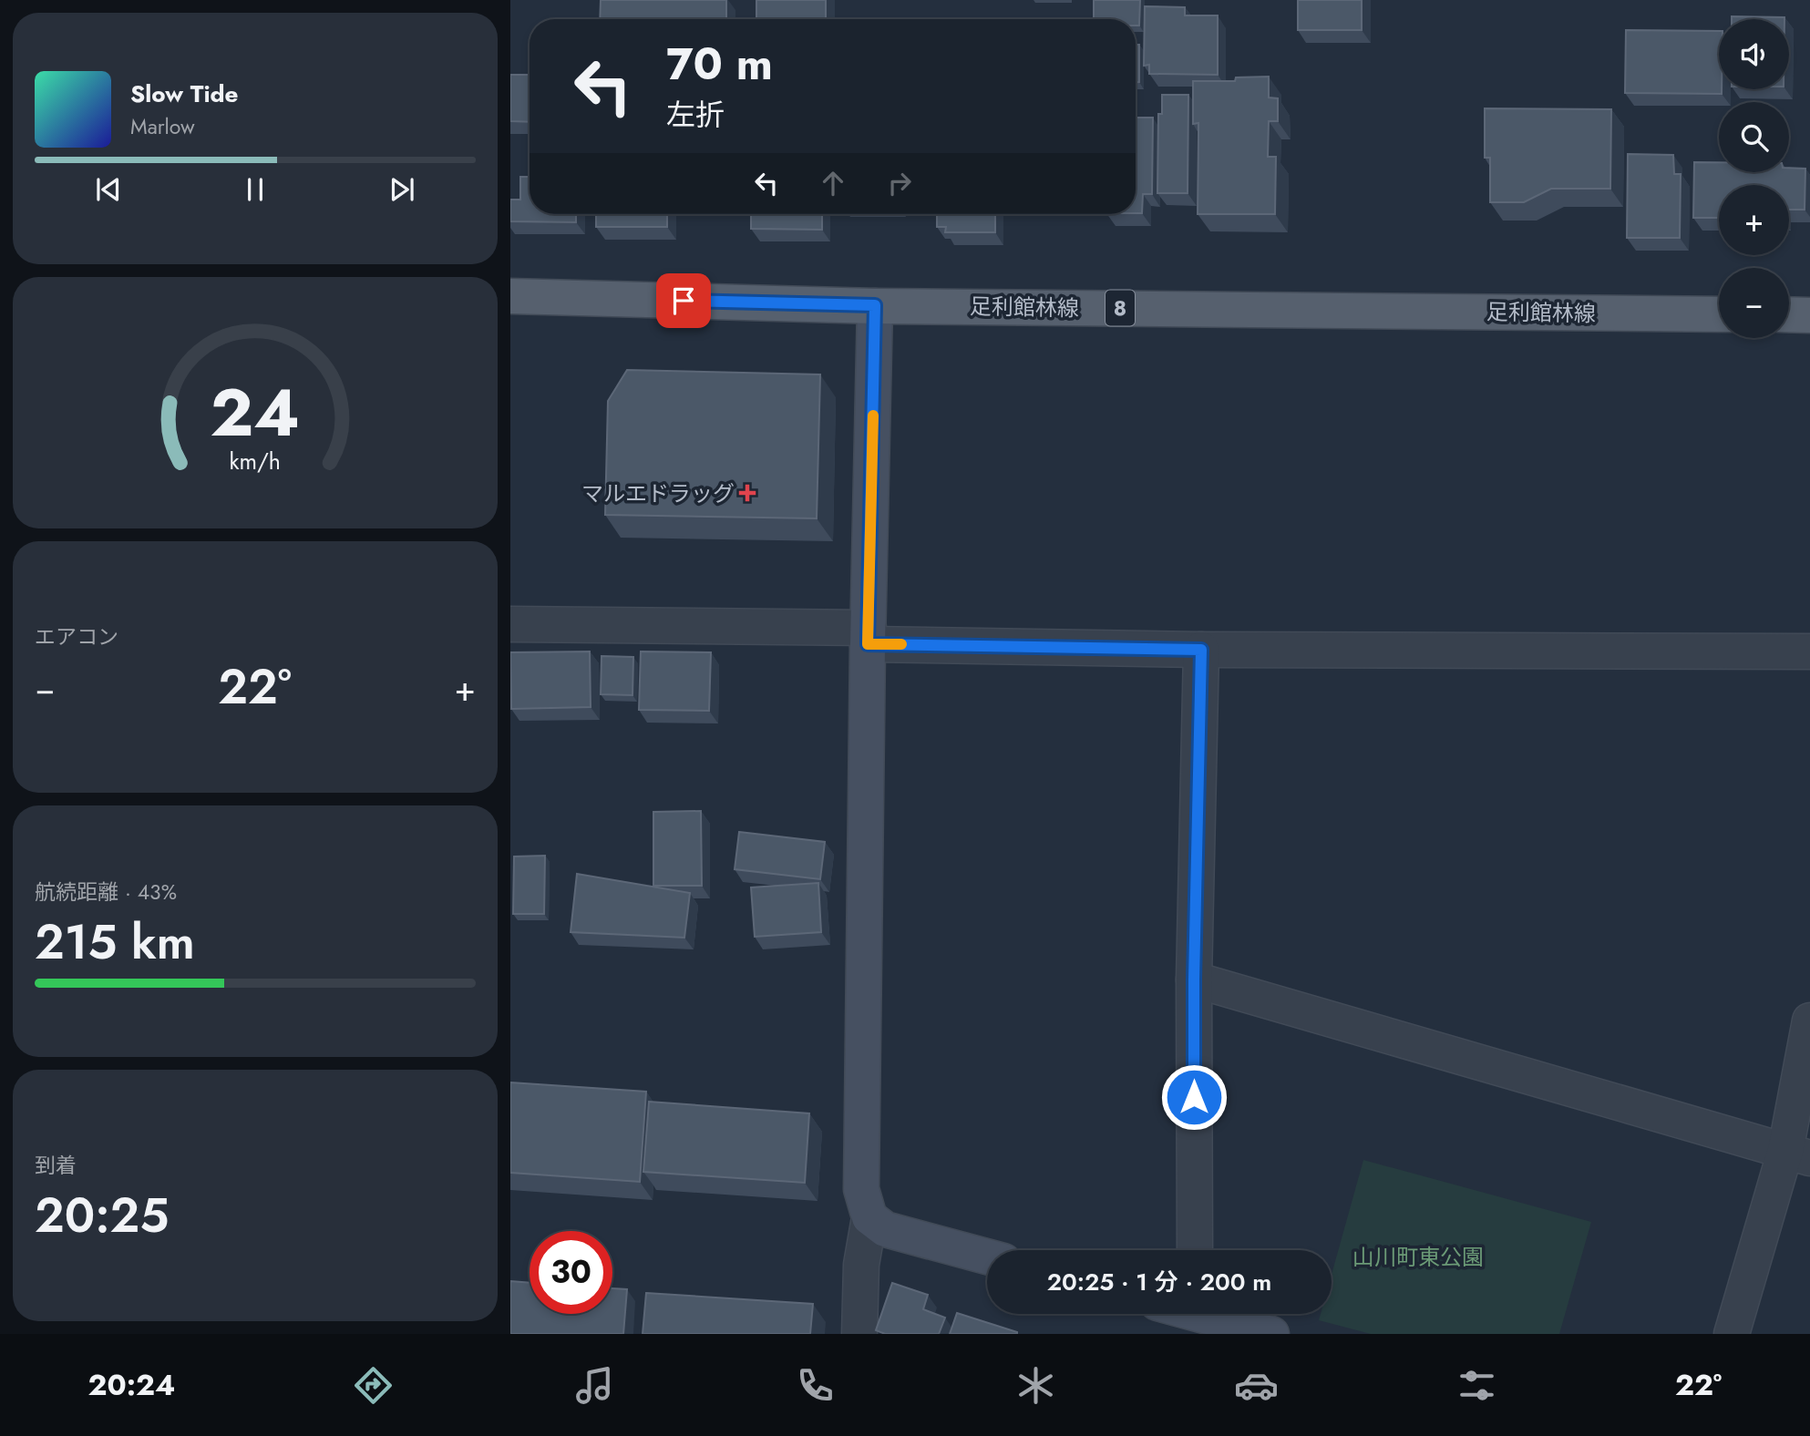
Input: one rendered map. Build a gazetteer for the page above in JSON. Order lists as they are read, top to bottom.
{
  "streets": {
    "main road": ["足利館林線", "8"]
  },
  "parks": ["山川町東公園"],
  "places": {
    "health": ["マルエドラッグ"]
  },
  "page": {
    "map_buttons": ["+", "−"],
    "turn": ["70 m", "左折"],
    "song": ["Slow Tide", "Marlow"],
    "tile": [
      "エアコン",
      ["航続距離 · 43%", "215 km"],
      ["到着", "20:25"]
    ],
    "heat": ["−", "22°", "+"],
    "limit": "30",
    "trip": "20:25 · 1 分 · 200 m",
    "tabs": ["20:24", "22°"],
    "gauge": ["24", "km/h"]
  }
}
